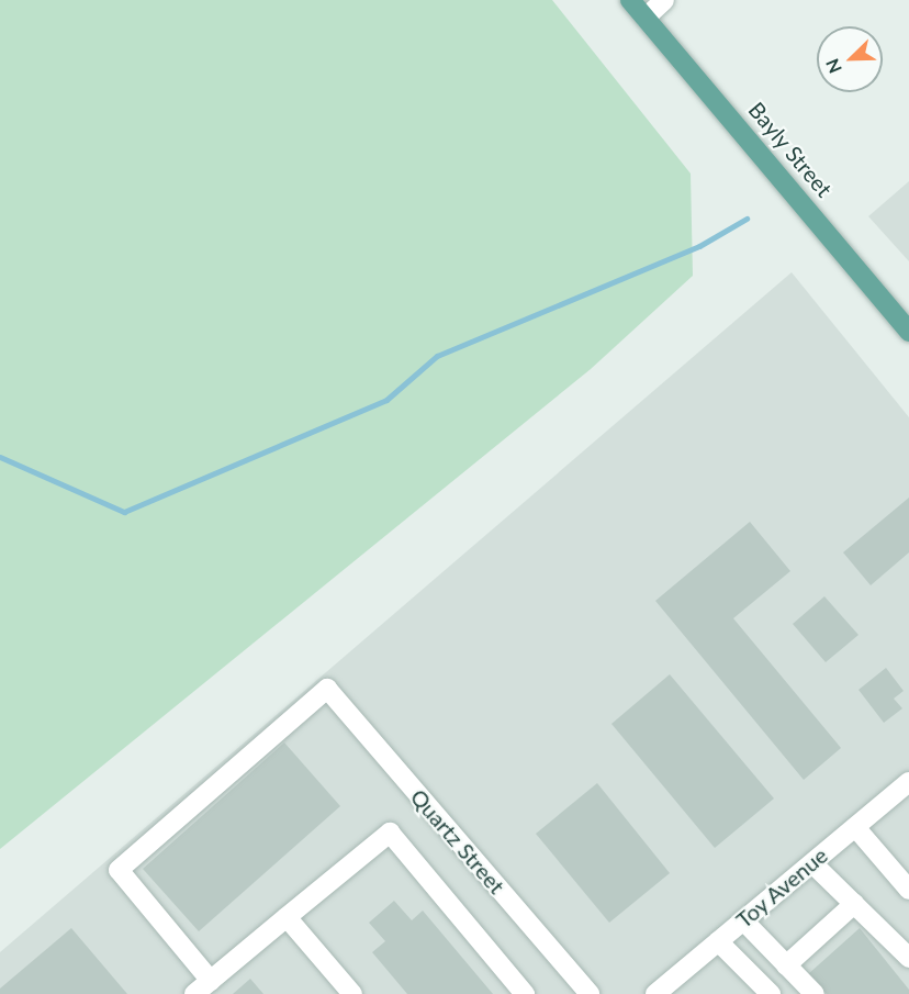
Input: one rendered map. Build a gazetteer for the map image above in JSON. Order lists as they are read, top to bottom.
{
  "streets": {
    "main road": ["Bayly Street"],
    "street": ["Quartz Street", "Toy Avenue"]
  },
  "north": "bottom left"
}
